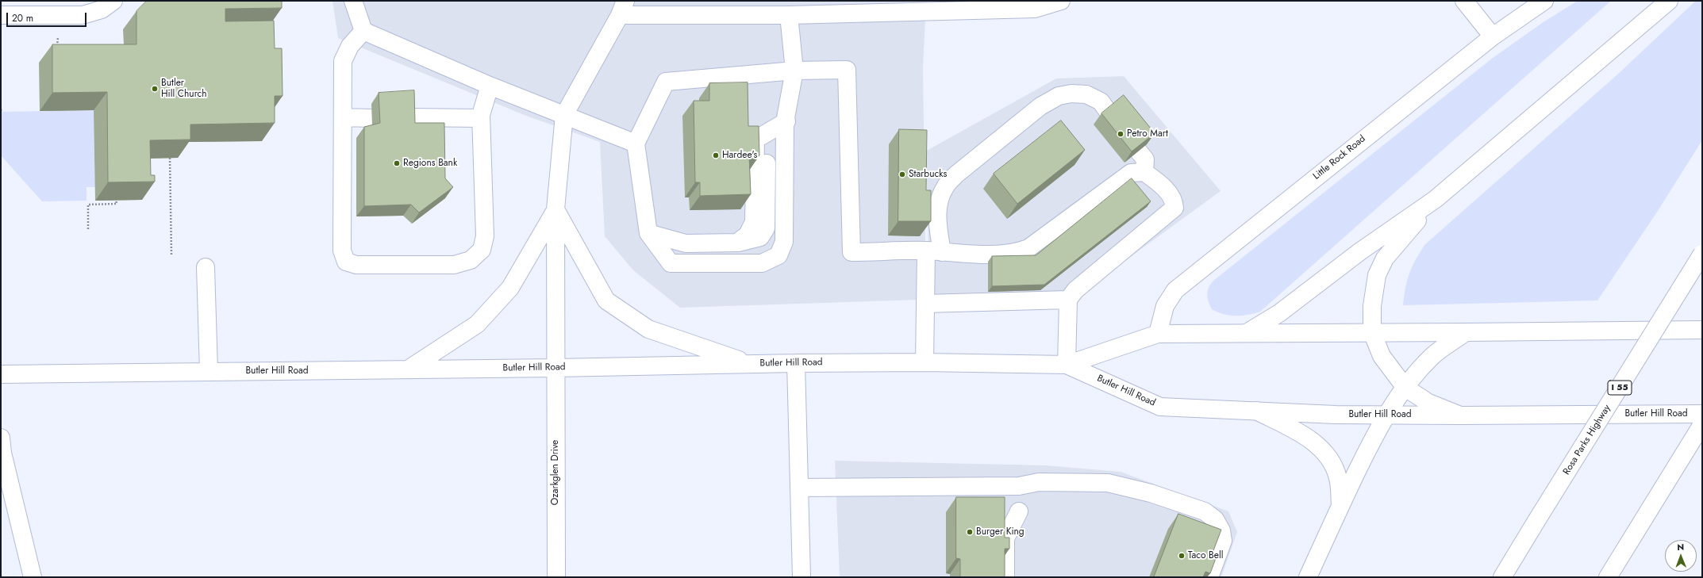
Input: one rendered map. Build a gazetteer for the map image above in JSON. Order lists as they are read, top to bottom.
{
  "streets": {
    "main road": [
      "Little Rock Road",
      "Butler Hill Road",
      "I 55",
      "Rosa Parks Highway",
      "Ozarkglen Drive"
    ]
  },
  "crossings": [
    ["Little Rock Road", "Butler Hill Road"],
    ["Butler Hill Road", "Ozarkglen Drive"]
  ],
  "places": [
    "Butler Hill Church",
    "Petro Mart",
    "Hardee's",
    "Regions Bank",
    "Starbucks",
    "Burger King",
    "Taco Bell"
  ],
  "scale_bar": "20 m",
  "north": "top"
}
